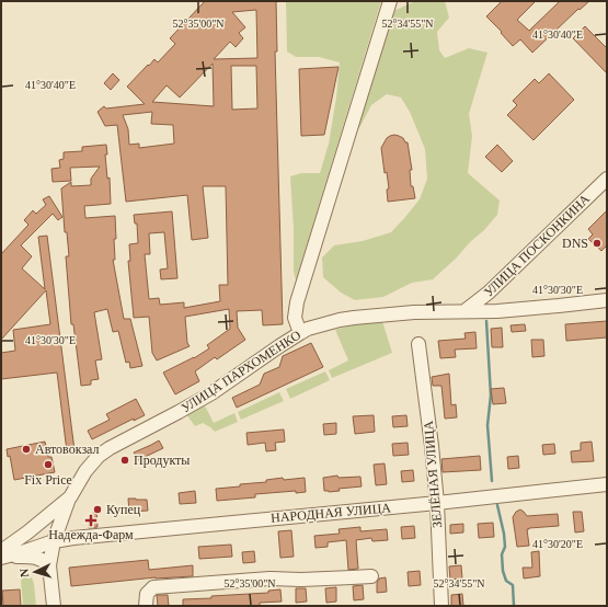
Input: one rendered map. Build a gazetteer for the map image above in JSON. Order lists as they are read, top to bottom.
{
  "streets": {
    "street": [
      "УЛИЦА ПОСКОНКИНА",
      "УЛИЦА ПАРХОМЕНКО",
      "ЗЕЛЁНАЯ УЛИЦА",
      "НАРОДНАЯ УЛИЦА"
    ]
  },
  "crossings": [
    ["УЛИЦА ПОСКОНКИНА", "УЛИЦА ПАРХОМЕНКО"],
    ["ЗЕЛЁНАЯ УЛИЦА", "НАРОДНАЯ УЛИЦА"]
  ],
  "places": {
    "other": [
      "DNS",
      "Автовокзал",
      "Продукты",
      "Fix Price",
      "Купец"
    ],
    "health": ["Надежда-Фарм"]
  },
  "north": "left",
  "coordinates": [
    "52°35'00\"N",
    "52°34'55\"N",
    "41°30'40\"E",
    "41°30'30\"E",
    "41°30'20\"E"
  ]
}
